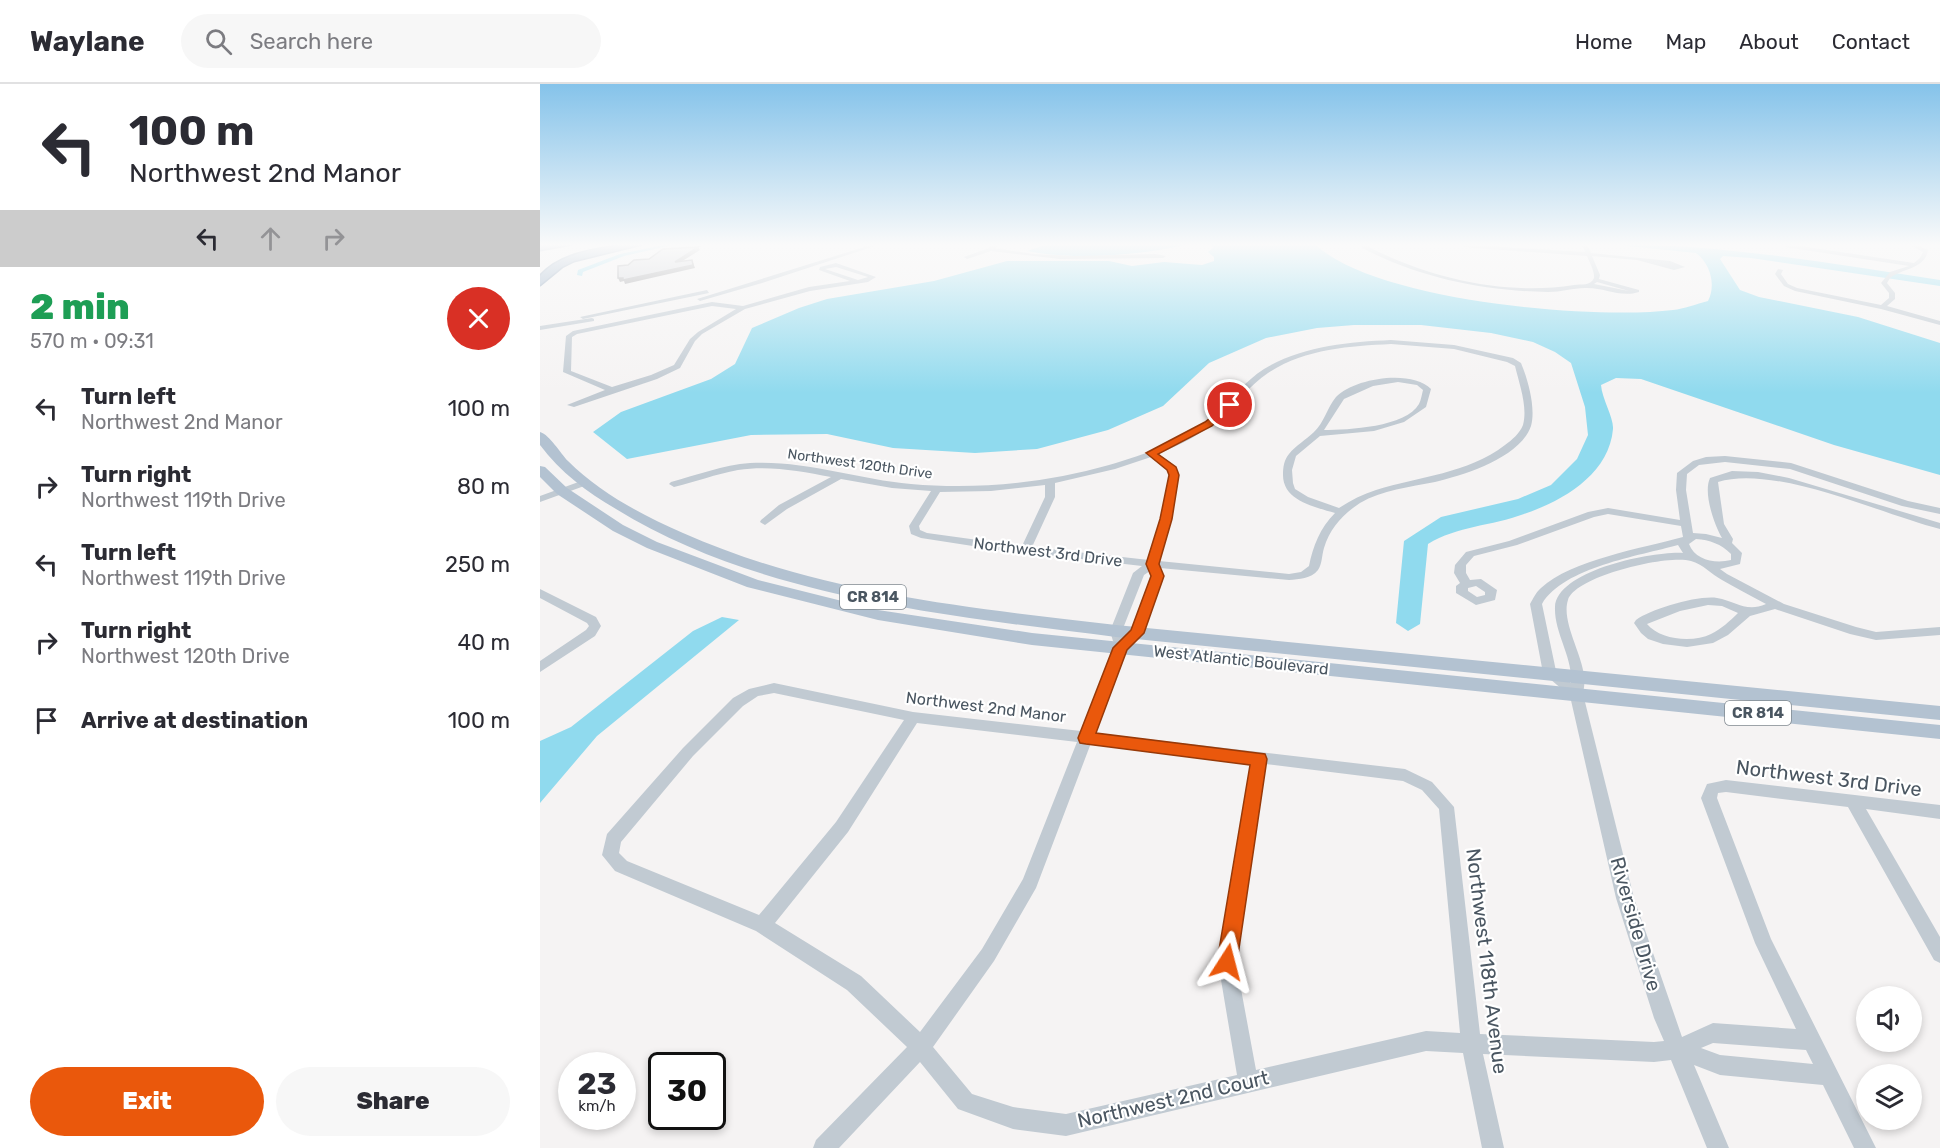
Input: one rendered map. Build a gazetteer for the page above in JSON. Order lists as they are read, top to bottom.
{
  "streets": {
    "main road": ["CR 814", "West Atlantic Boulevard"],
    "street": [
      "Northwest 120th Drive",
      "Northwest 3rd Drive",
      "Northwest 2nd Manor",
      "Riverside Drive",
      "Northwest 118th Avenue",
      "Northwest 2nd Court"
    ]
  },
  "crossings": [
    ["Northwest 120th Drive", "Northwest 3rd Drive"],
    ["Northwest 3rd Drive", "Northwest 2nd Court"],
    ["West Atlantic Boulevard", "Riverside Drive"],
    ["Northwest 2nd Manor", "Northwest 118th Avenue"],
    ["Northwest 2nd Manor", "Northwest 2nd Court"],
    ["Riverside Drive", "Northwest 2nd Court"],
    ["Northwest 118th Avenue", "Northwest 2nd Court"]
  ],
  "page": {
    "header": "Waylane",
    "search": "Search here",
    "nav": [
      "Home",
      "Map",
      "About",
      "Contact"
    ],
    "turn": ["100 m", "Northwest 2nd Manor"],
    "heading": ["2 min", "570 m · 09:31"],
    "list": [
      {
        "name": "Turn left",
        "note": "Northwest 2nd Manor",
        "value": "100 m"
      },
      {
        "name": "Turn right",
        "note": "Northwest 119th Drive",
        "value": "80 m"
      },
      {
        "name": "Turn left",
        "note": "Northwest 119th Drive",
        "value": "250 m"
      },
      {
        "name": "Turn right",
        "note": "Northwest 120th Drive",
        "value": "40 m"
      },
      {
        "name": "Arrive at destination",
        "value": "100 m"
      }
    ],
    "speed": "23 km/h",
    "limit": "30",
    "buttons": ["Exit", "Share"]
  }
}
